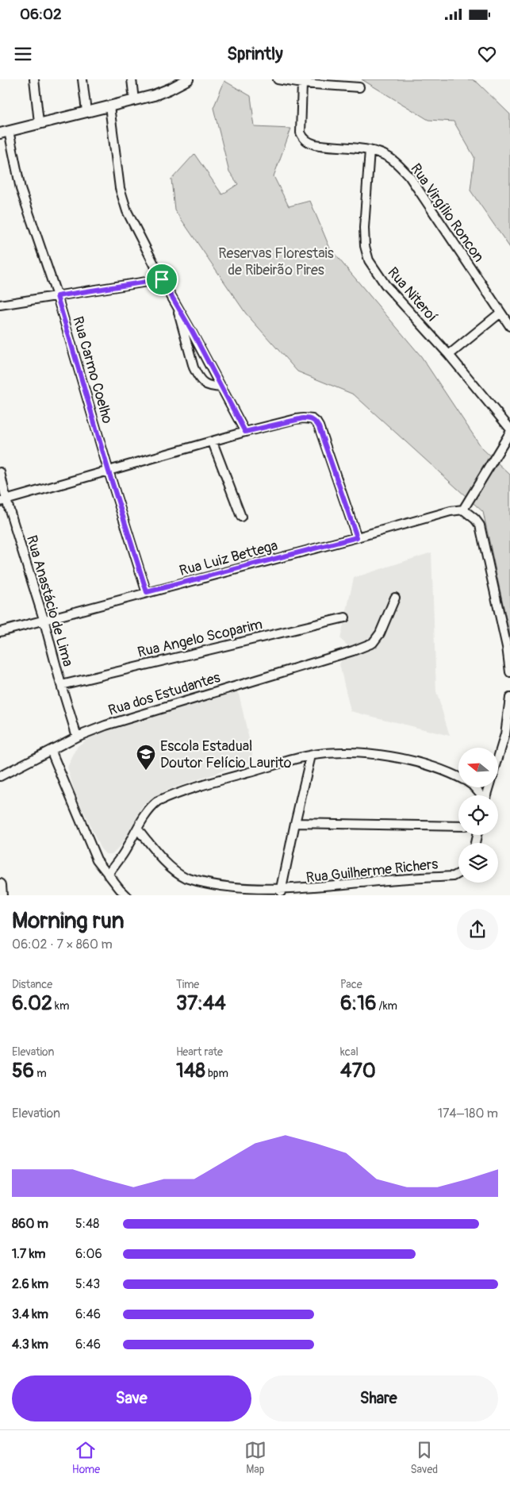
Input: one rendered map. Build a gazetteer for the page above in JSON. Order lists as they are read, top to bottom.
{
  "streets": {
    "street": [
      "Rua Virgílio Roncon",
      "Rua Niteroí",
      "Rua Carmo Coelho",
      "Rua Luiz Bettega",
      "Rua Anastácio de Lima",
      "Rua Angelo Scoparim",
      "Rua dos Estudantes",
      "Rua Guilherme Richers"
    ]
  },
  "crossings": [
    ["Rua Virgílio Roncon", "Rua Niteroí"],
    ["Rua Carmo Coelho", "Rua Luiz Bettega"],
    ["Rua Luiz Bettega", "Rua Anastácio de Lima"],
    ["Rua Anastácio de Lima", "Rua Angelo Scoparim"],
    ["Rua Anastácio de Lima", "Rua dos Estudantes"]
  ],
  "parks": ["Reservas Florestais de Ribeirão Pires"],
  "places": {
    "school or university": ["Escola Estadual Doutor Felício Laurito"]
  },
  "north": "left",
  "page": {
    "status": "06:02",
    "header": "Sprintly",
    "heading": ["Morning run", "06:02 · 7 × 860 m"],
    "stats": [
      ["Distance", "6.02 km"],
      ["Time", "37:44"],
      ["Pace", "6:16 /km"],
      ["Elevation", "56 m"],
      ["Heart rate", "148 bpm"],
      ["kcal", "470"]
    ],
    "chart": ["Elevation", "174–180 m"],
    "list": [
      {
        "name": "860 m",
        "note": "5:48"
      },
      {
        "name": "1.7 km",
        "note": "6:06"
      },
      {
        "name": "2.6 km",
        "note": "5:43"
      },
      {
        "name": "3.4 km",
        "note": "6:46"
      },
      {
        "name": "4.3 km",
        "note": "6:46"
      }
    ],
    "buttons": ["Save", "Share"],
    "tabs": ["Home", "Map", "Saved"]
  }
}
